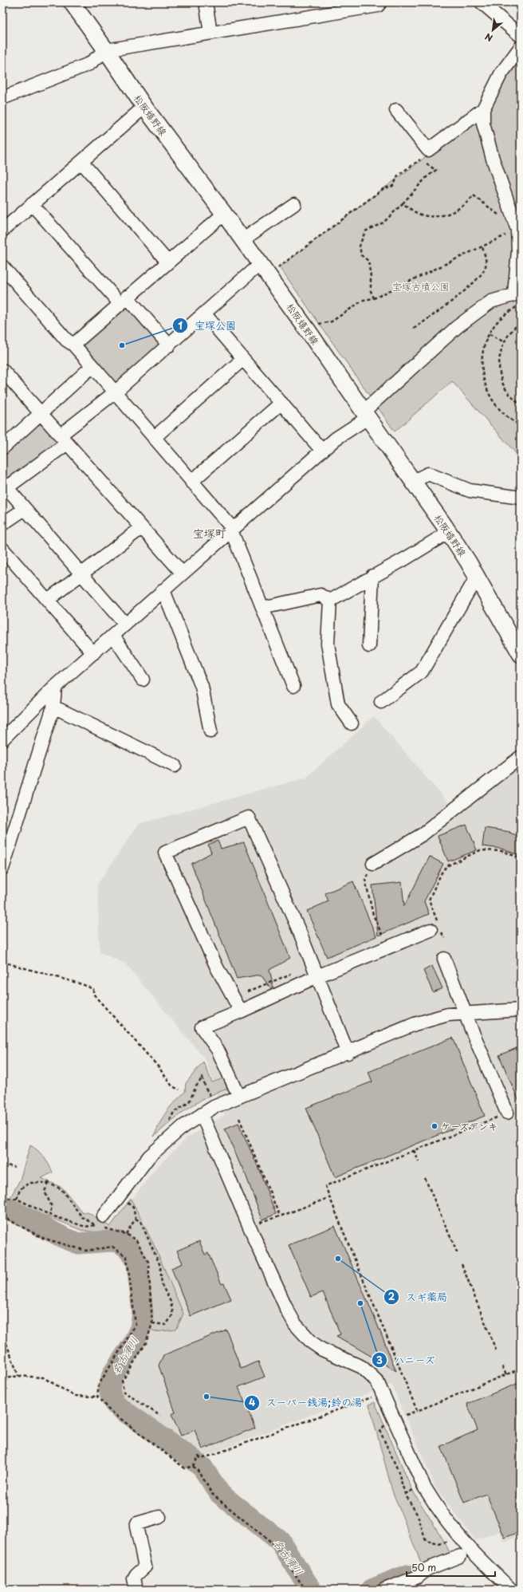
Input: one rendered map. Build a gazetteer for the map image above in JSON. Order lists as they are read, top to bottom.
{
  "streets": {
    "main road": ["松阪嬉野線"]
  },
  "districts": ["宝塚町"],
  "water": ["名古須川"],
  "parks": ["宝塚古墳公園"],
  "places": [
    "宝塚公園",
    "ケーズデンキ",
    "スギ薬局",
    "ハニーズ",
    "スーパー銭湯;鈴の湯"
  ],
  "scale_bar": "50 m",
  "north": "bottom left"
}
